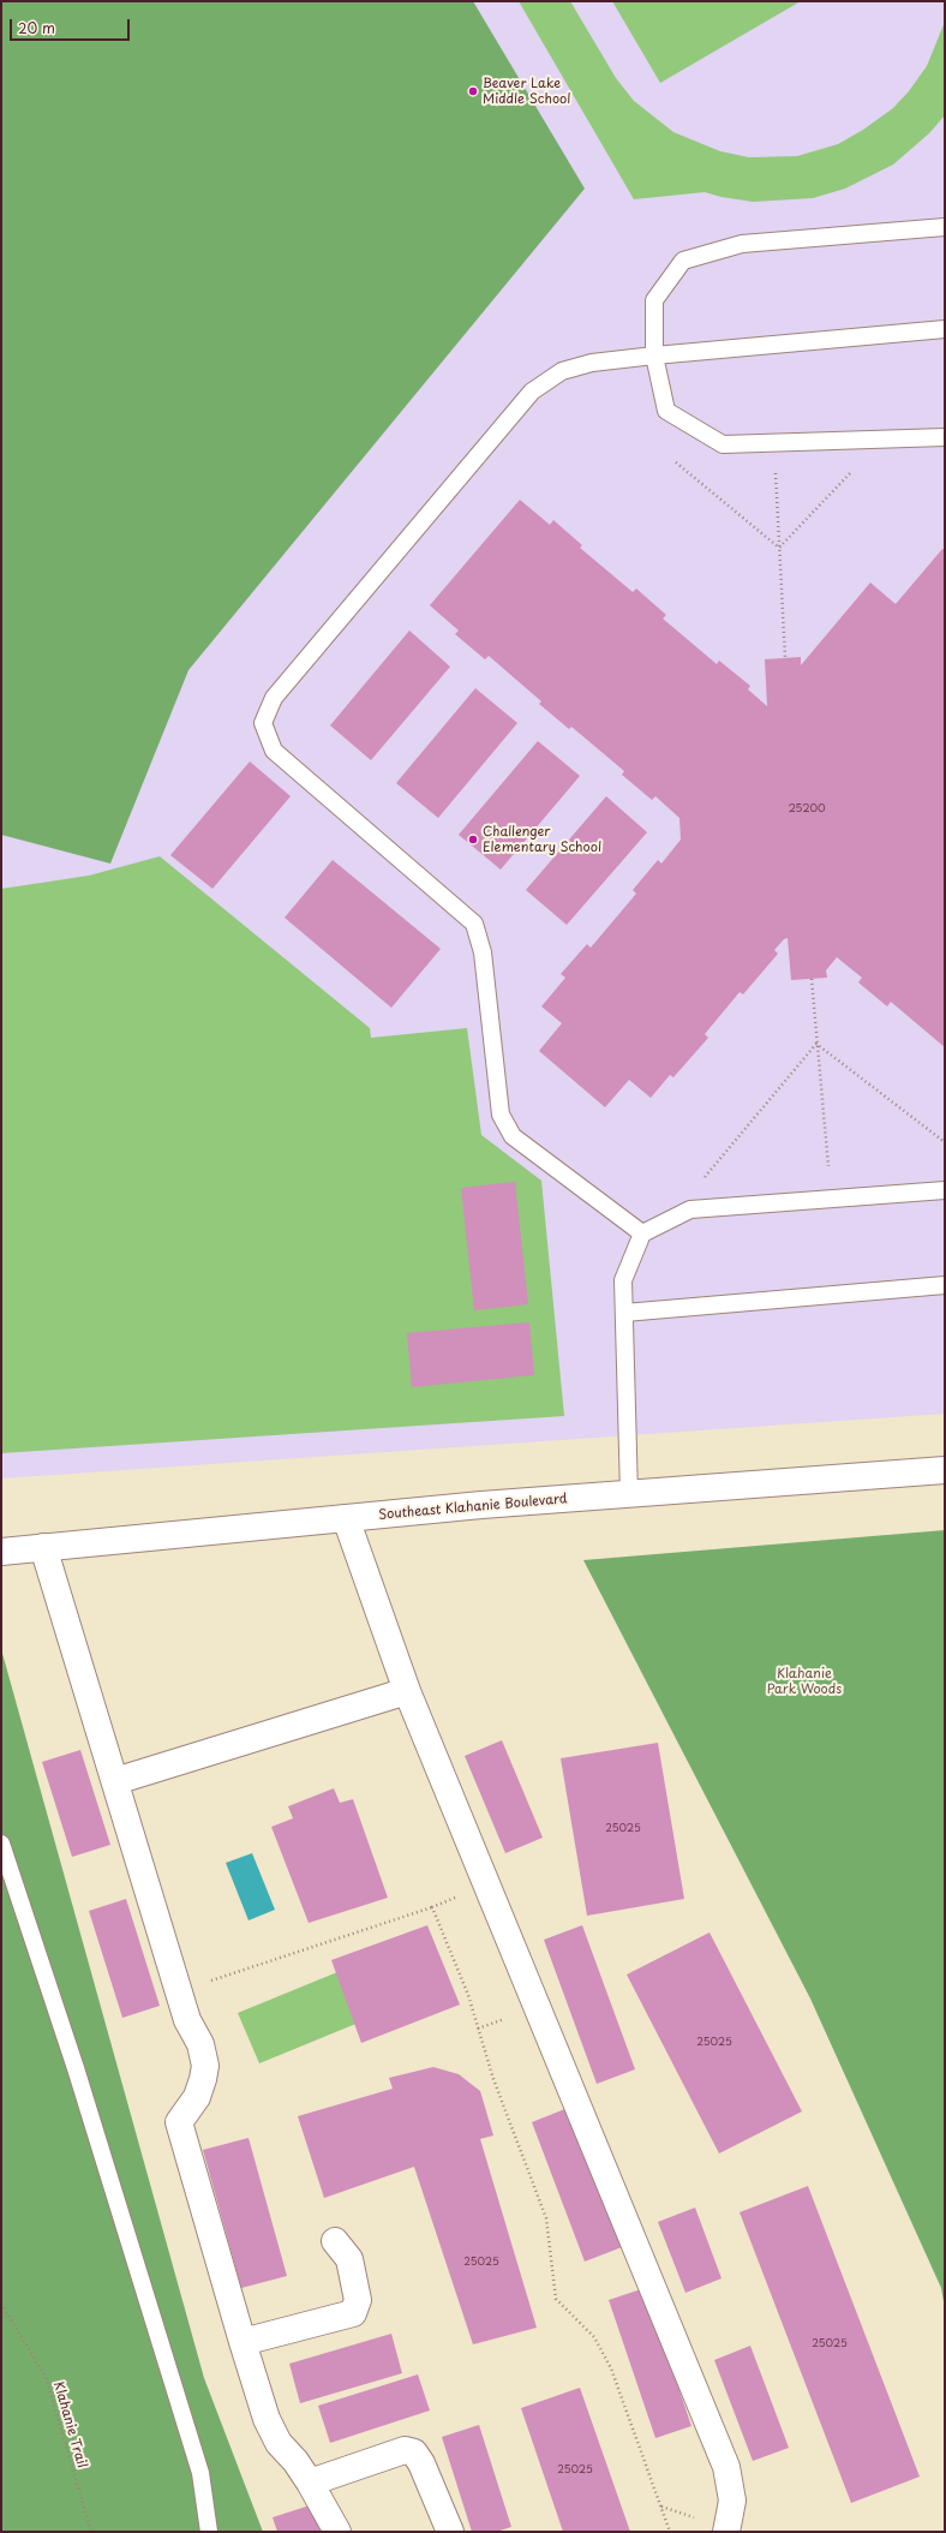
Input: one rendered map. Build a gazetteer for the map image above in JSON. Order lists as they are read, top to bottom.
{
  "streets": {
    "street": ["Southeast Klahanie Boulevard"],
    "path": ["Klahanie Trail"]
  },
  "parks": ["Klahanie Park Woods"],
  "places": ["Beaver Lake Middle School", "Challenger Elementary School"],
  "house_numbers": [
    "25200",
    "25025",
    "25025",
    "25025",
    "25025",
    "25025"
  ],
  "scale_bar": "20 m"
}
